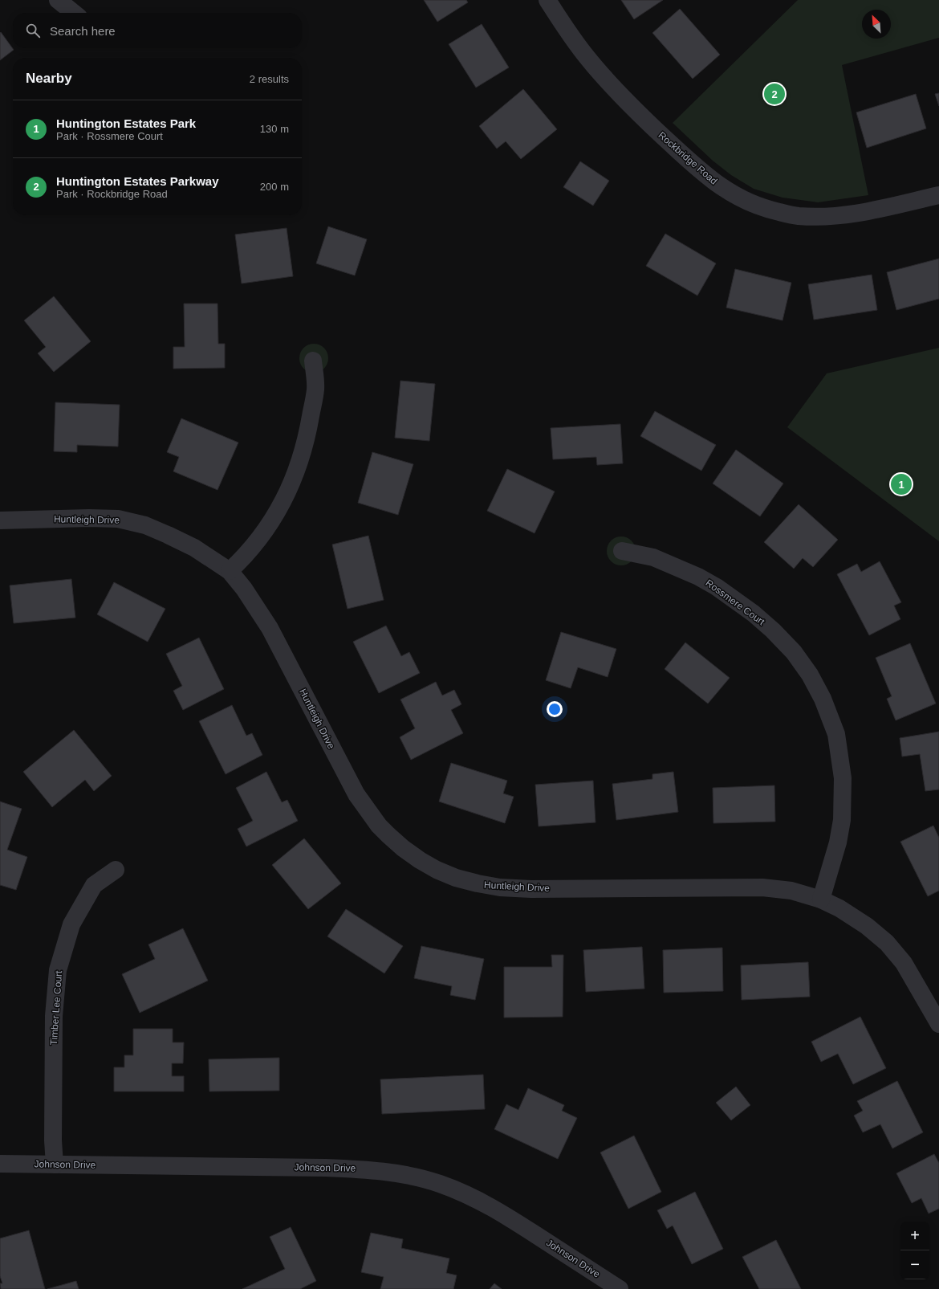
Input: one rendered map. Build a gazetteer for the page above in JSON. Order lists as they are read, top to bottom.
{
  "streets": {
    "street": [
      "Rockbridge Road",
      "Huntleigh Drive",
      "Rossmere Court",
      "Timber Lee Court",
      "Johnson Drive"
    ]
  },
  "crossings": [
    ["Huntleigh Drive", "Rossmere Court"],
    ["Timber Lee Court", "Johnson Drive"]
  ],
  "north": "top left",
  "page": {
    "search": "Search here",
    "heading": ["Nearby", "2 results"],
    "pins": ["2", "1"],
    "list": [
      {
        "mark": "1",
        "name": "Huntington Estates Park",
        "note": "Park · Rossmere Court",
        "value": "130 m"
      },
      {
        "mark": "2",
        "name": "Huntington Estates Parkway",
        "note": "Park · Rockbridge Road",
        "value": "200 m"
      }
    ],
    "map_buttons": ["+", "−"]
  }
}
